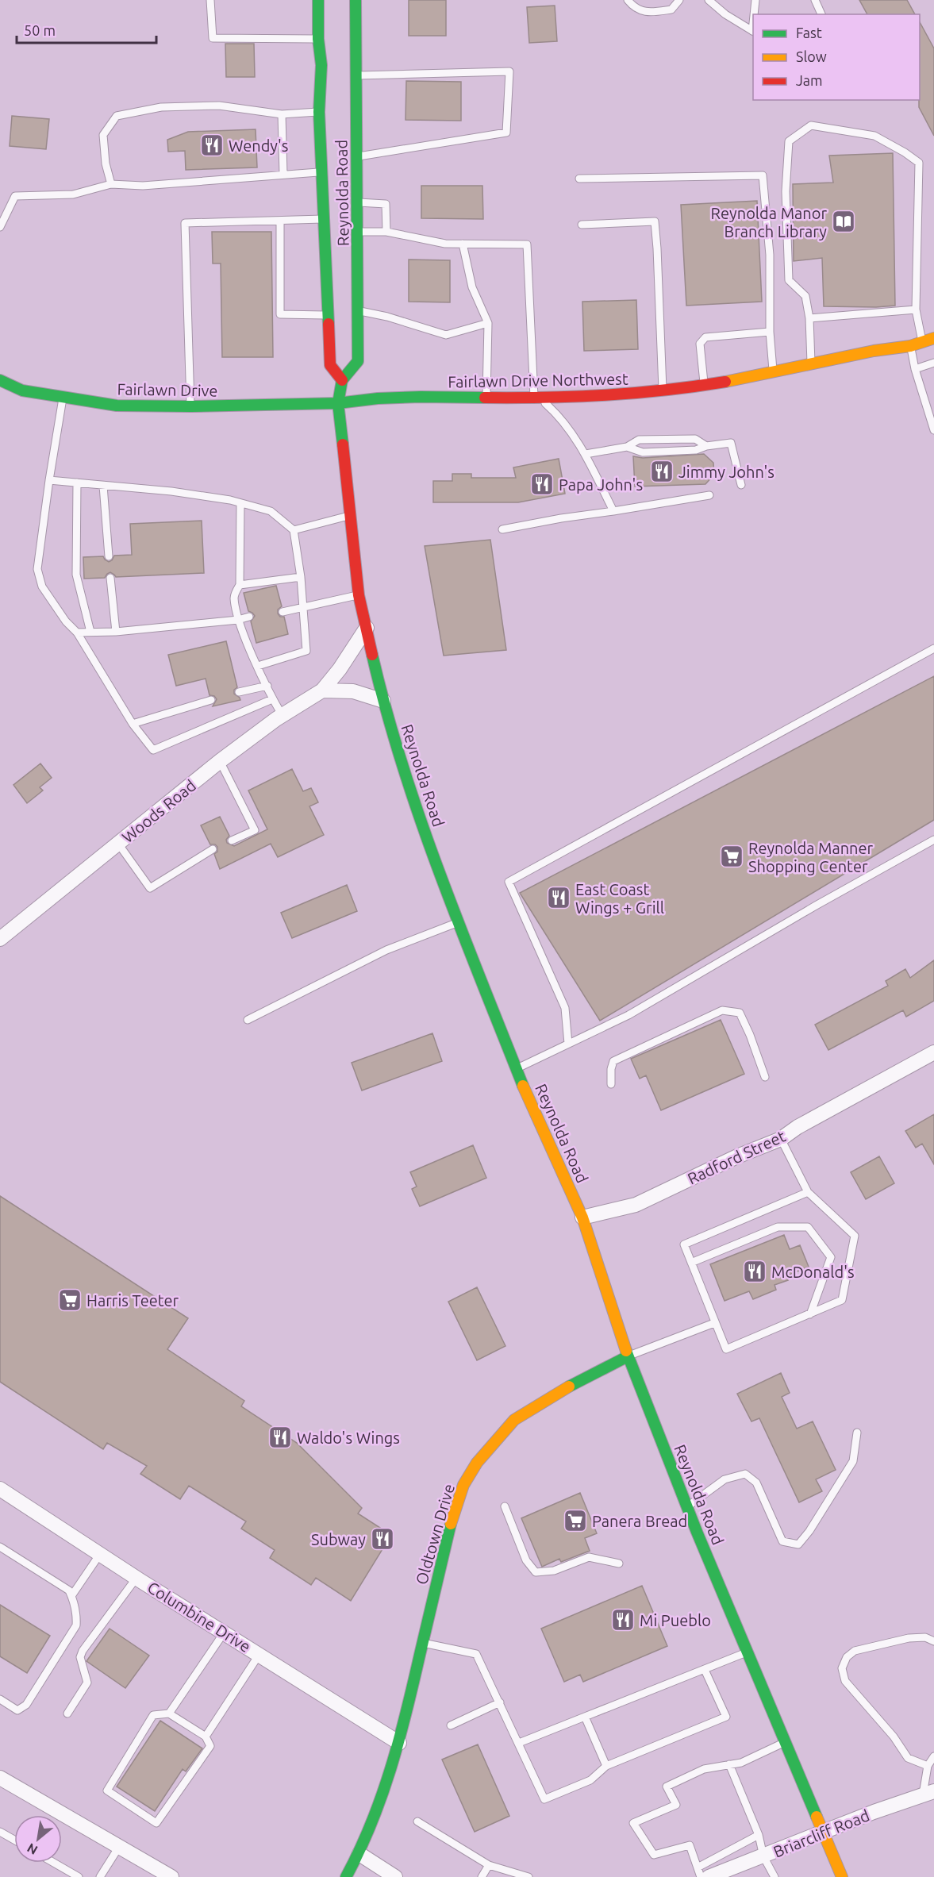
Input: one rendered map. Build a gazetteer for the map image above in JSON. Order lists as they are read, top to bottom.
{
  "streets": {
    "main road": [
      "Reynolda Road",
      "Fairlawn Drive Northwest",
      "Fairlawn Drive",
      "Oldtown Drive"
    ],
    "street": [
      "Woods Road",
      "Radford Street",
      "Columbine Drive",
      "Briarcliff Road"
    ]
  },
  "crossings": [
    ["Reynolda Road", "Fairlawn Drive Northwest"],
    ["Reynolda Road", "Fairlawn Drive"],
    ["Reynolda Road", "Woods Road"],
    ["Reynolda Road", "Radford Street"],
    ["Reynolda Road", "Oldtown Drive"],
    ["Reynolda Road", "Briarcliff Road"],
    ["Fairlawn Drive Northwest", "Fairlawn Drive"],
    ["Oldtown Drive", "Columbine Drive"]
  ],
  "places": {
    "restaurant": [
      "Wendy's",
      "Jimmy John's",
      "Papa John's",
      "East Coast Wings + Grill",
      "McDonald's",
      "Waldo's Wings",
      "Subway",
      "Mi Pueblo"
    ],
    "library": ["Reynolda Manor Branch Library"],
    "supermarket": ["Reynolda Manner Shopping Center", "Harris Teeter", "Panera Bread"]
  },
  "legend": ["Fast", "Slow", "Jam"],
  "scale_bar": "50 m",
  "north": "bottom left"
}
